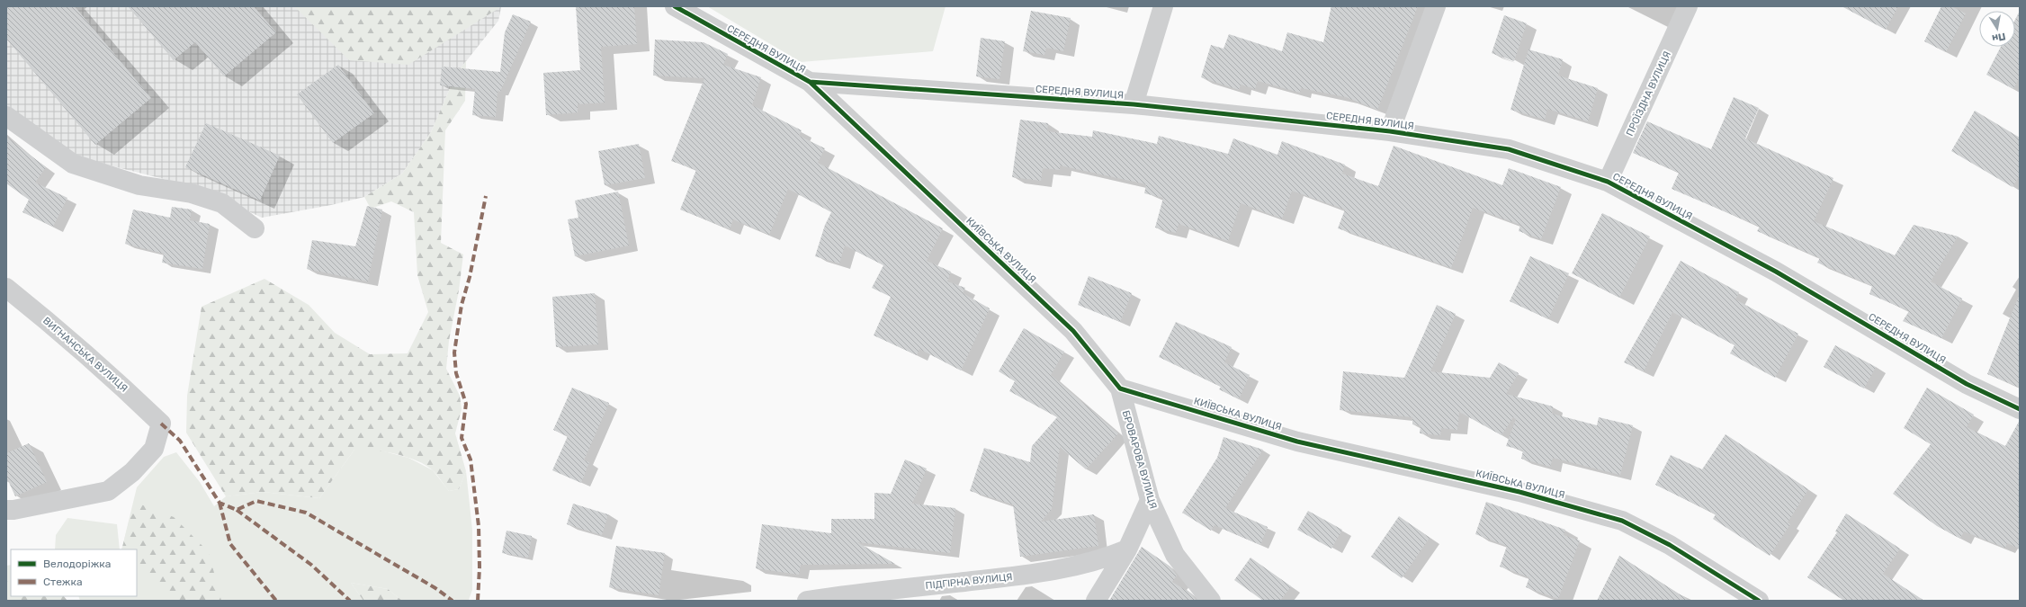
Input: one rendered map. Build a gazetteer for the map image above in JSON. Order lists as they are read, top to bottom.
{
  "streets": {
    "street": [
      "СЕРЕДНЯ ВУЛИЦЯ",
      "ПРОЇЗДНА ВУЛИЦЯ",
      "КИЇВСЬКА ВУЛИЦЯ",
      "ВИГНАНСЬКА ВУЛИЦЯ",
      "БРОВАРОВА ВУЛИЦЯ",
      "ПІДГІРНА ВУЛИЦЯ"
    ]
  },
  "crossings": [
    ["СЕРЕДНЯ ВУЛИЦЯ", "ПРОЇЗДНА ВУЛИЦЯ"],
    ["СЕРЕДНЯ ВУЛИЦЯ", "КИЇВСЬКА ВУЛИЦЯ"],
    ["КИЇВСЬКА ВУЛИЦЯ", "БРОВАРОВА ВУЛИЦЯ"]
  ],
  "legend": ["Велодоріжка", "Стежка"],
  "north": "bottom"
}
